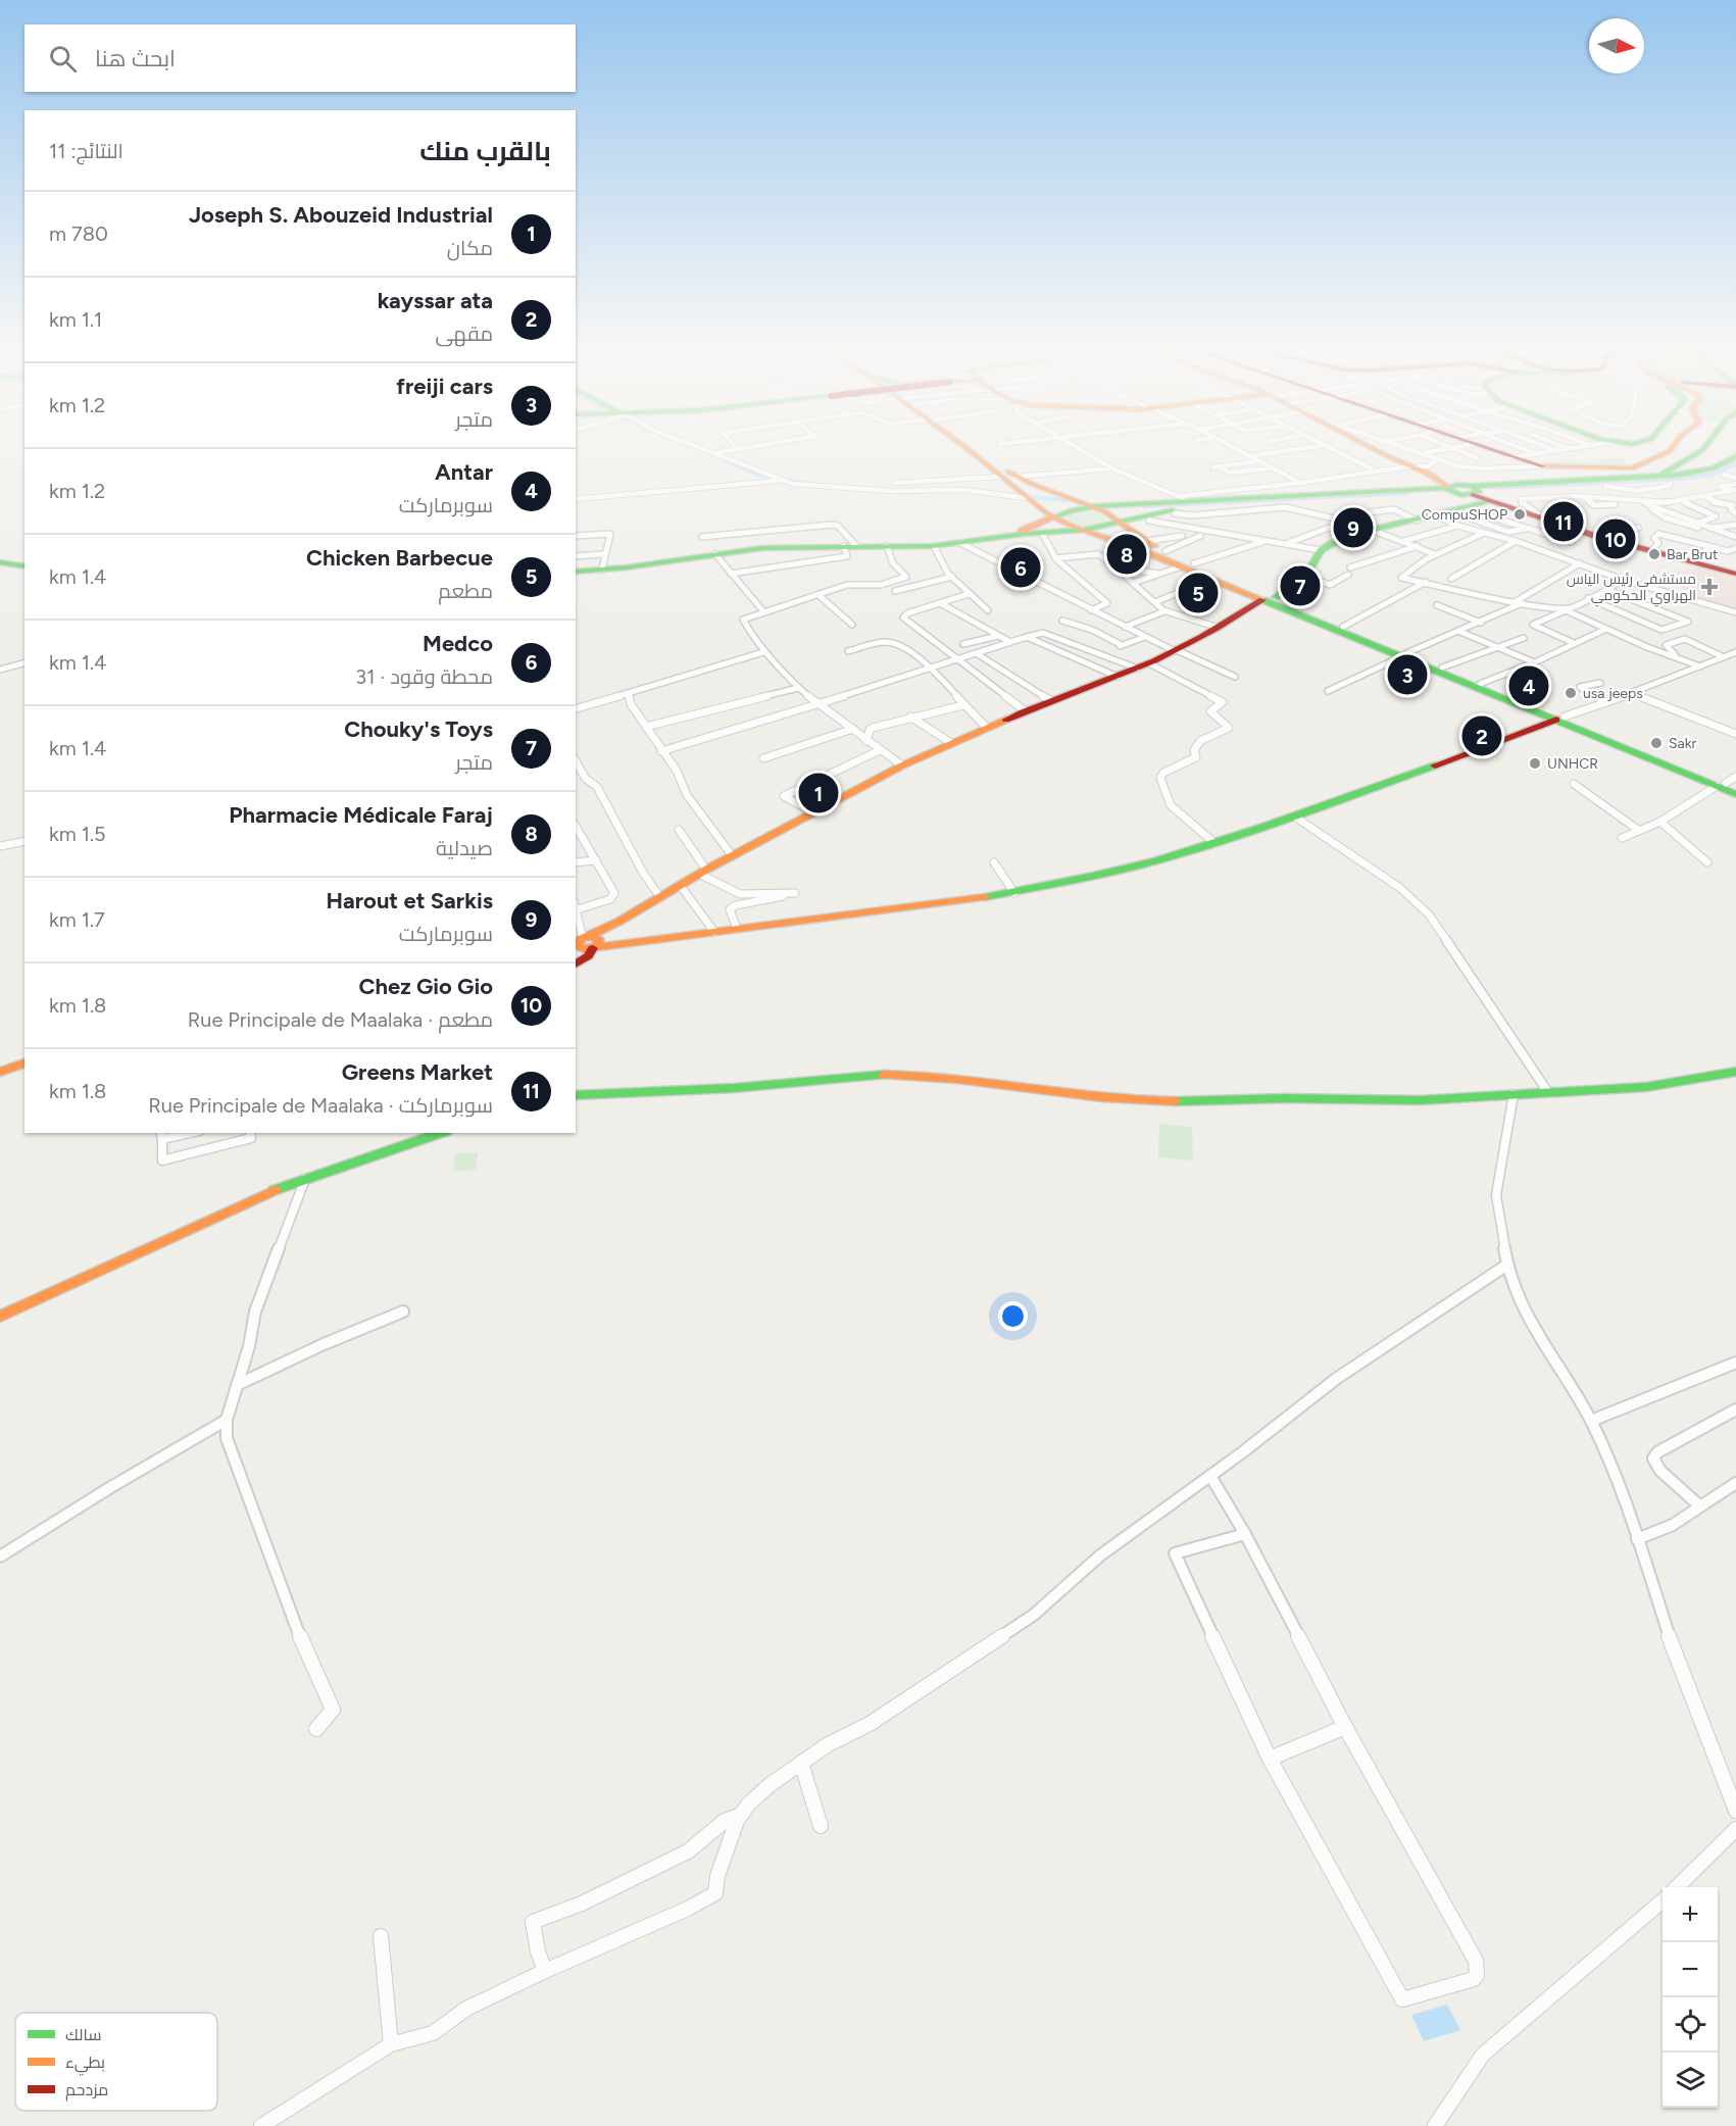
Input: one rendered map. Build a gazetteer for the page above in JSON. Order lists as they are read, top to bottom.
{
  "places": {
    "other": [
      "CompuSHOP",
      "Bar Brut",
      "usa jeeps",
      "Sakr",
      "UNHCR"
    ],
    "health": ["مستشفى رئيس الياس الهراوي الحكومي"]
  },
  "legend": ["سالك", "بطيء", "مزدحم"],
  "north": "right",
  "page": {
    "search": "ابحث هنا",
    "heading": ["بالقرب منك", "النتائج: 11"],
    "list": [
      {
        "mark": "1",
        "name": "Joseph S. Abouzeid Industrial",
        "note": "مكان",
        "value": "780 m"
      },
      {
        "mark": "2",
        "name": "kayssar ata",
        "note": "مقهى",
        "value": "1.1 km"
      },
      {
        "mark": "3",
        "name": "freiji cars",
        "note": "متجر",
        "value": "1.2 km"
      },
      {
        "mark": "4",
        "name": "Antar",
        "note": "سوبرماركت",
        "value": "1.2 km"
      },
      {
        "mark": "5",
        "name": "Chicken Barbecue",
        "note": "مطعم",
        "value": "1.4 km"
      },
      {
        "mark": "6",
        "name": "Medco",
        "note": "محطة وقود · 31",
        "value": "1.4 km"
      },
      {
        "mark": "7",
        "name": "Chouky's Toys",
        "note": "متجر",
        "value": "1.4 km"
      },
      {
        "mark": "8",
        "name": "Pharmacie Médicale Faraj",
        "note": "صيدلية",
        "value": "1.5 km"
      },
      {
        "mark": "9",
        "name": "Harout et Sarkis",
        "note": "سوبرماركت",
        "value": "1.7 km"
      },
      {
        "mark": "10",
        "name": "Chez Gio Gio",
        "note": "مطعم · Rue Principale de Maalaka",
        "value": "1.8 km"
      },
      {
        "mark": "11",
        "name": "Greens Market",
        "note": "سوبرماركت · Rue Principale de Maalaka",
        "value": "1.8 km"
      }
    ],
    "pins": [
      "11",
      "9",
      "10",
      "8",
      "6",
      "7",
      "5",
      "3",
      "4",
      "2",
      "1"
    ],
    "map_buttons": ["+", "−"]
  }
}
